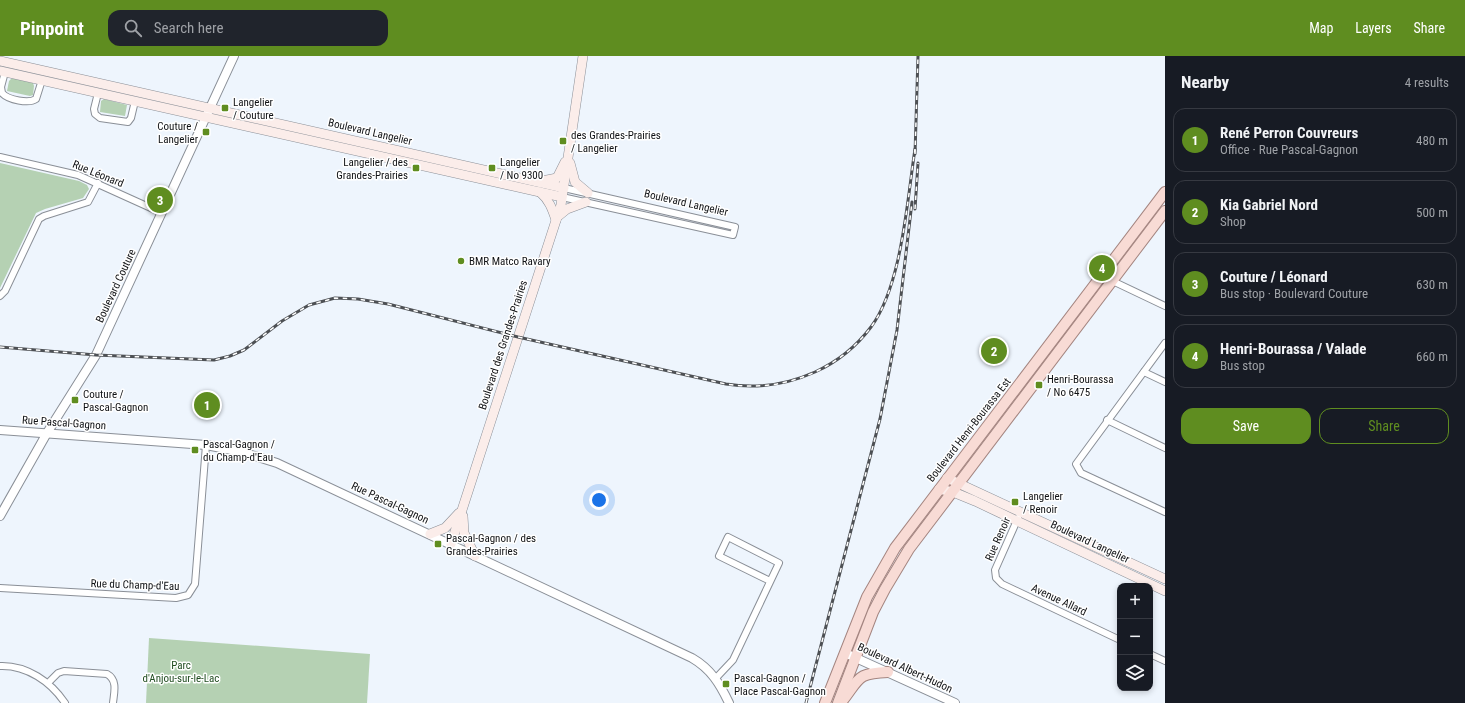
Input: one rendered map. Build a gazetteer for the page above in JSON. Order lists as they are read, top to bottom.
{
  "streets": {
    "main road": ["Boulevard Langelier", "Boulevard des Grandes-Prairies", "Boulevard Henri-Bourassa Est"],
    "street": [
      "Rue Léonard",
      "Boulevard Couture",
      "Rue Pascal-Gagnon",
      "Rue Renoir",
      "Rue du Champ-d'Eau",
      "Avenue Allard",
      "Boulevard Albert-Hudon"
    ]
  },
  "crossings": [
    ["Boulevard Langelier", "Boulevard Couture"],
    ["Boulevard Langelier", "Boulevard des Grandes-Prairies"],
    ["Boulevard Langelier", "Boulevard Henri-Bourassa Est"],
    ["Boulevard Langelier", "Rue Renoir"],
    ["Rue Léonard", "Boulevard Couture"],
    ["Boulevard Couture", "Rue Pascal-Gagnon"],
    ["Boulevard des Grandes-Prairies", "Rue Pascal-Gagnon"],
    ["Rue Pascal-Gagnon", "Rue du Champ-d'Eau"],
    ["Boulevard Henri-Bourassa Est", "Boulevard Albert-Hudon"],
    ["Rue Renoir", "Avenue Allard"]
  ],
  "parks": ["Parc d'Anjou-sur-le-Lac"],
  "places": {
    "transit": [
      "Langelier / Couture",
      "Couture / Langelier",
      "des Grandes-Prairies / Langelier",
      "Langelier / des Grandes-Prairies",
      "Langelier / No 9300",
      "Henri-Bourassa / No 6475",
      "Couture / Pascal-Gagnon",
      "Pascal-Gagnon / du Champ-d'Eau",
      "Langelier / Renoir",
      "Pascal-Gagnon / des Grandes-Prairies",
      "Pascal-Gagnon / Place Pascal-Gagnon"
    ],
    "other": ["BMR Matco Ravary"]
  },
  "page": {
    "header": "Pinpoint",
    "search": "Search here",
    "nav": ["Map", "Layers", "Share"],
    "heading": ["Nearby", "4 results"],
    "list": [
      {
        "mark": "1",
        "name": "René Perron Couvreurs",
        "note": "Office · Rue Pascal-Gagnon",
        "value": "480 m"
      },
      {
        "mark": "2",
        "name": "Kia Gabriel Nord",
        "note": "Shop",
        "value": "500 m"
      },
      {
        "mark": "3",
        "name": "Couture / Léonard",
        "note": "Bus stop · Boulevard Couture",
        "value": "630 m"
      },
      {
        "mark": "4",
        "name": "Henri-Bourassa / Valade",
        "note": "Bus stop",
        "value": "660 m"
      }
    ],
    "pins": [
      "3",
      "4",
      "2",
      "1"
    ],
    "buttons": ["Save", "Share"],
    "map_buttons": ["+", "−"]
  }
}
